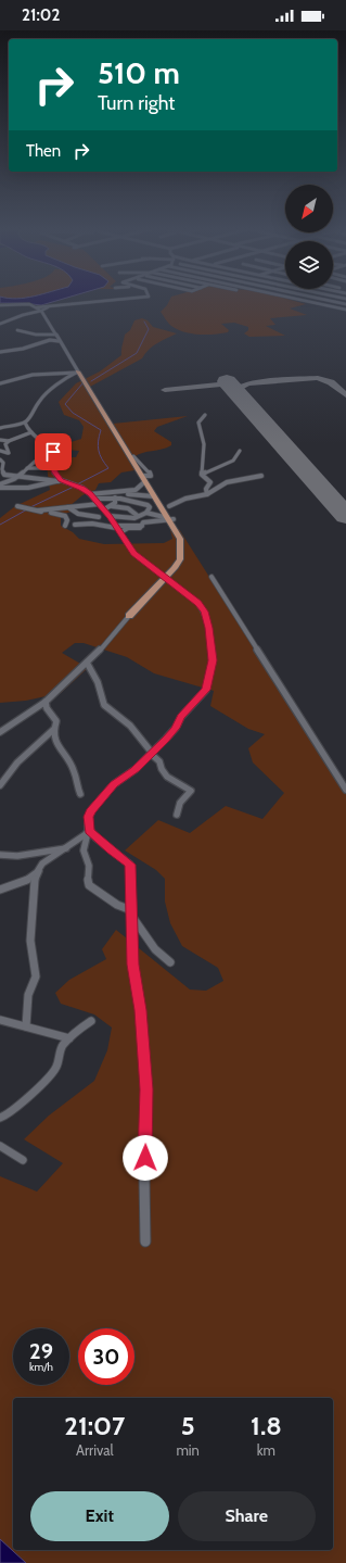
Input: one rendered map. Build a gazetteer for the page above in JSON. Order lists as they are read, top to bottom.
{
  "north": "bottom left",
  "page": {
    "status": "21:02",
    "turn": ["510 m", "Turn right"],
    "then": "Then",
    "speed": "29 km/h",
    "limit": "30",
    "eta": [
      "21:07",
      "Arrival",
      "5",
      "min",
      "1.8",
      "km"
    ],
    "buttons": ["Exit", "Share"]
  }
}
